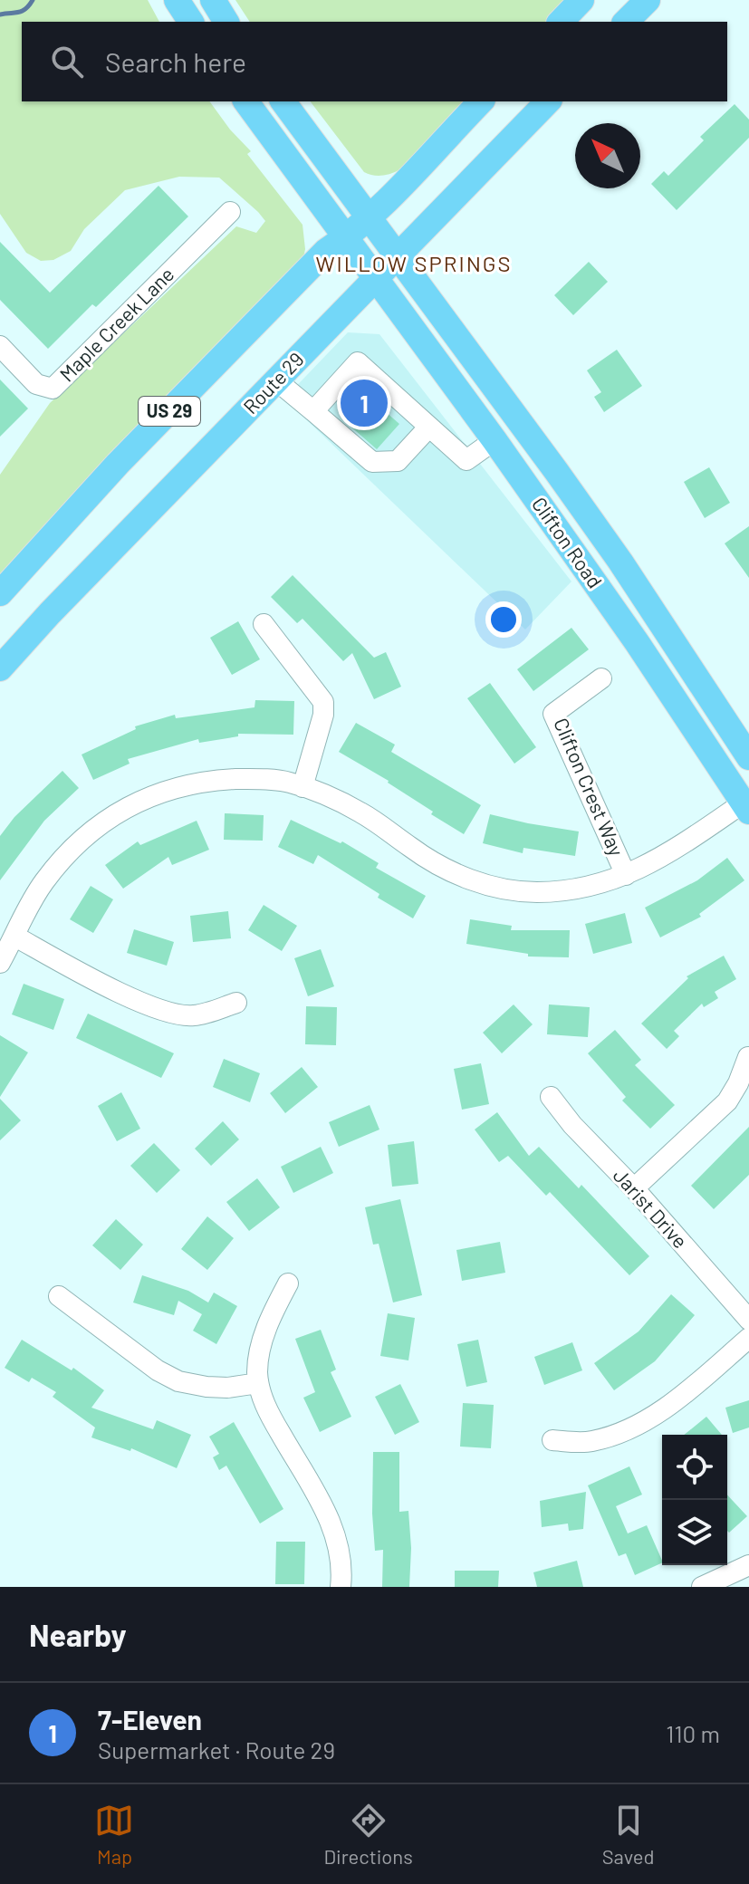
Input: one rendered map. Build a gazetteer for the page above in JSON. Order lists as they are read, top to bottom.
{
  "streets": {
    "main road": ["Route 29", "US 29", "Clifton Road"],
    "street": ["Maple Creek Lane", "Clifton Crest Way", "Jarist Drive"]
  },
  "crossings": [
    ["Route 29", "Clifton Road"],
    ["US 29", "Clifton Road"]
  ],
  "districts": ["WILLOW SPRINGS"],
  "north": "top left",
  "page": {
    "search": "Search here",
    "pins": "1",
    "heading": "Nearby",
    "list": [
      {
        "mark": "1",
        "name": "7-Eleven",
        "note": "Supermarket · Route 29",
        "value": "110 m"
      }
    ],
    "nav": ["Map", "Directions", "Saved"]
  }
}
